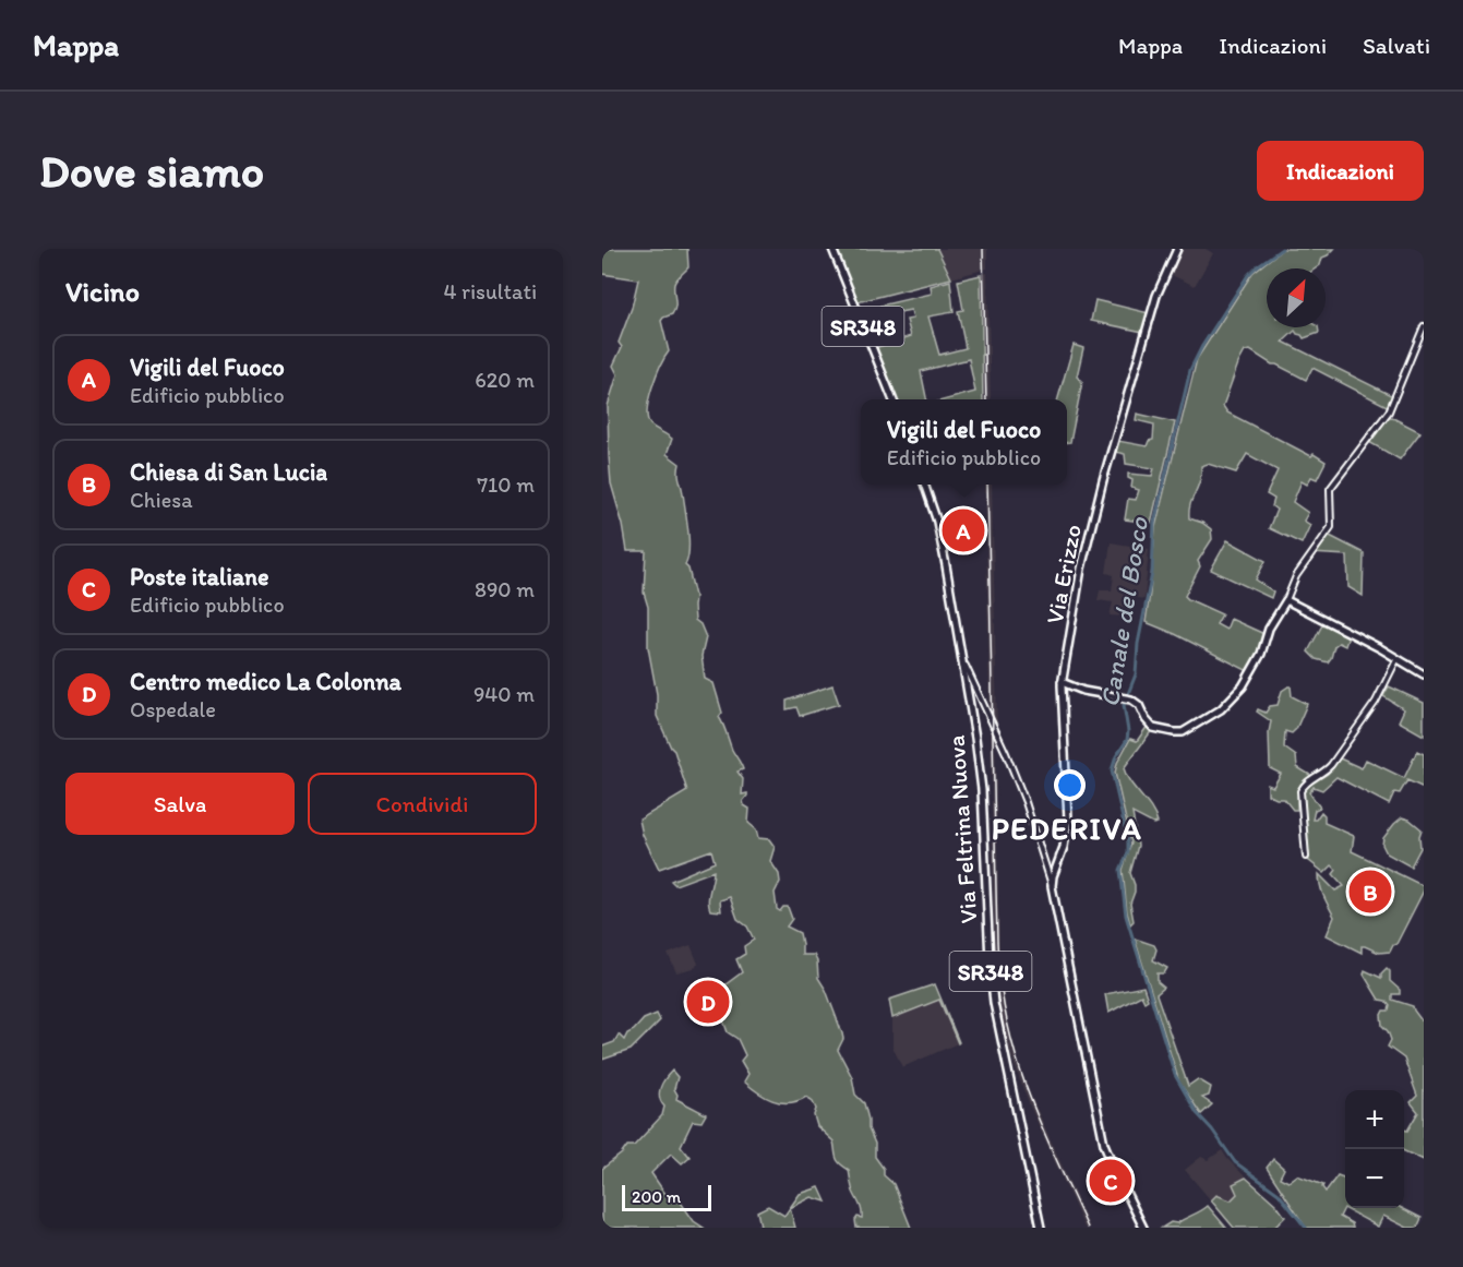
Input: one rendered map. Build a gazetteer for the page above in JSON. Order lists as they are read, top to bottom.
{
  "streets": {
    "main road": ["SR348", "Via Erizzo", "Via Feltrina Nuova"]
  },
  "crossings": [
    ["SR348", "Via Feltrina Nuova"]
  ],
  "districts": ["PEDERIVA"],
  "water": ["Canale del Bosco"],
  "scale_bar": "200 m",
  "north": "top right",
  "page": {
    "header": "Mappa",
    "nav": ["Mappa", "Indicazioni", "Salvati"],
    "buttons": [
      "Indicazioni",
      ["Salva", "Condividi"]
    ],
    "title": "Dove siamo",
    "heading": ["Vicino", "4 risultati"],
    "list": [
      {
        "mark": "A",
        "name": "Vigili del Fuoco",
        "note": "Edificio pubblico",
        "value": "620 m"
      },
      {
        "mark": "B",
        "name": "Chiesa di San Lucia",
        "note": "Chiesa",
        "value": "710 m"
      },
      {
        "mark": "C",
        "name": "Poste italiane",
        "note": "Edificio pubblico",
        "value": "890 m"
      },
      {
        "mark": "D",
        "name": "Centro medico La Colonna",
        "note": "Ospedale",
        "value": "940 m"
      }
    ],
    "popup": ["Vigili del Fuoco", "Edificio pubblico"],
    "pins": [
      "A",
      "B",
      "D",
      "C"
    ],
    "map_buttons": ["+", "−"],
    "scale": "200 m"
  }
}
